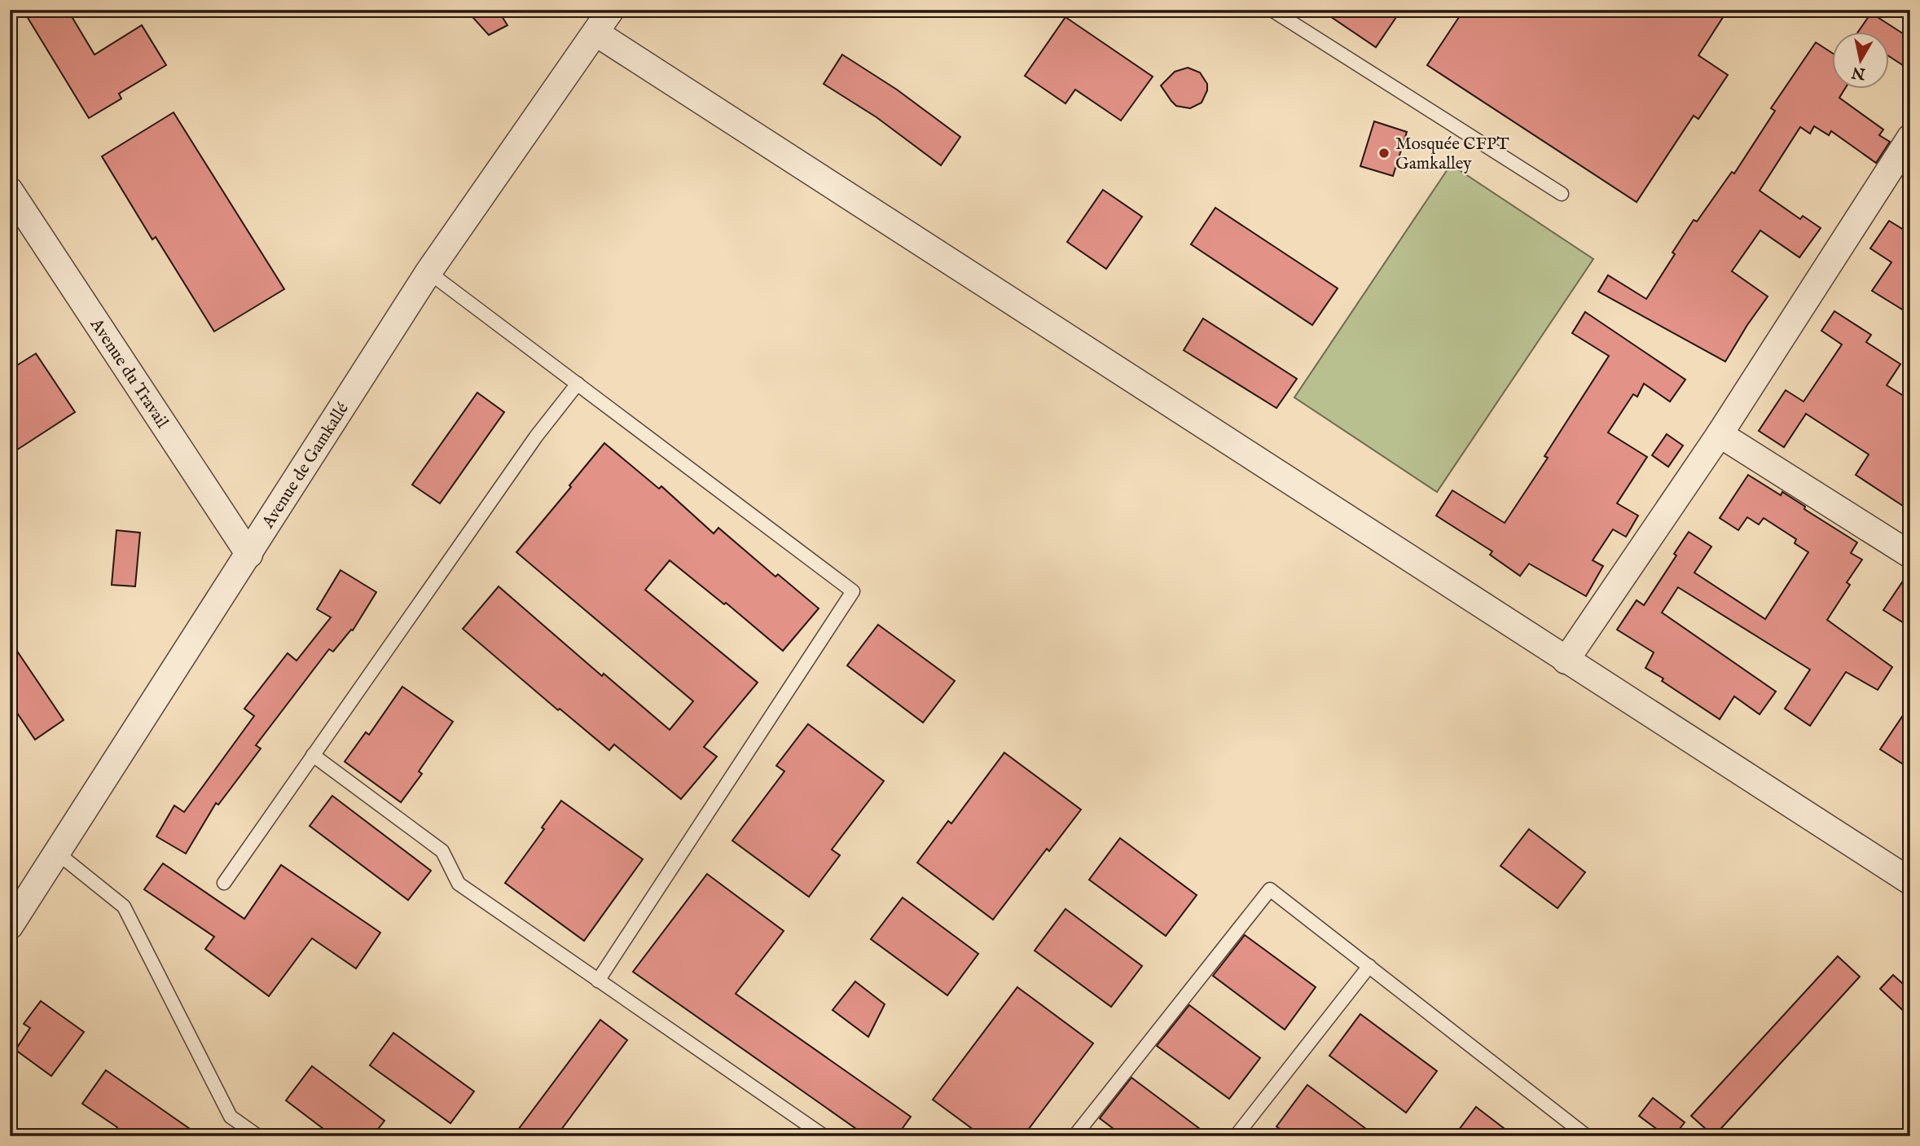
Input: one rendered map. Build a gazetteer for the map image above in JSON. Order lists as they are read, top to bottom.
{
  "streets": {
    "street": ["Avenue du Travail", "Avenue de Gamkallé"]
  },
  "crossings": [
    ["Avenue du Travail", "Avenue de Gamkallé"]
  ],
  "places": ["Mosquée CFPT Gamkalley"],
  "north": "bottom"
}
